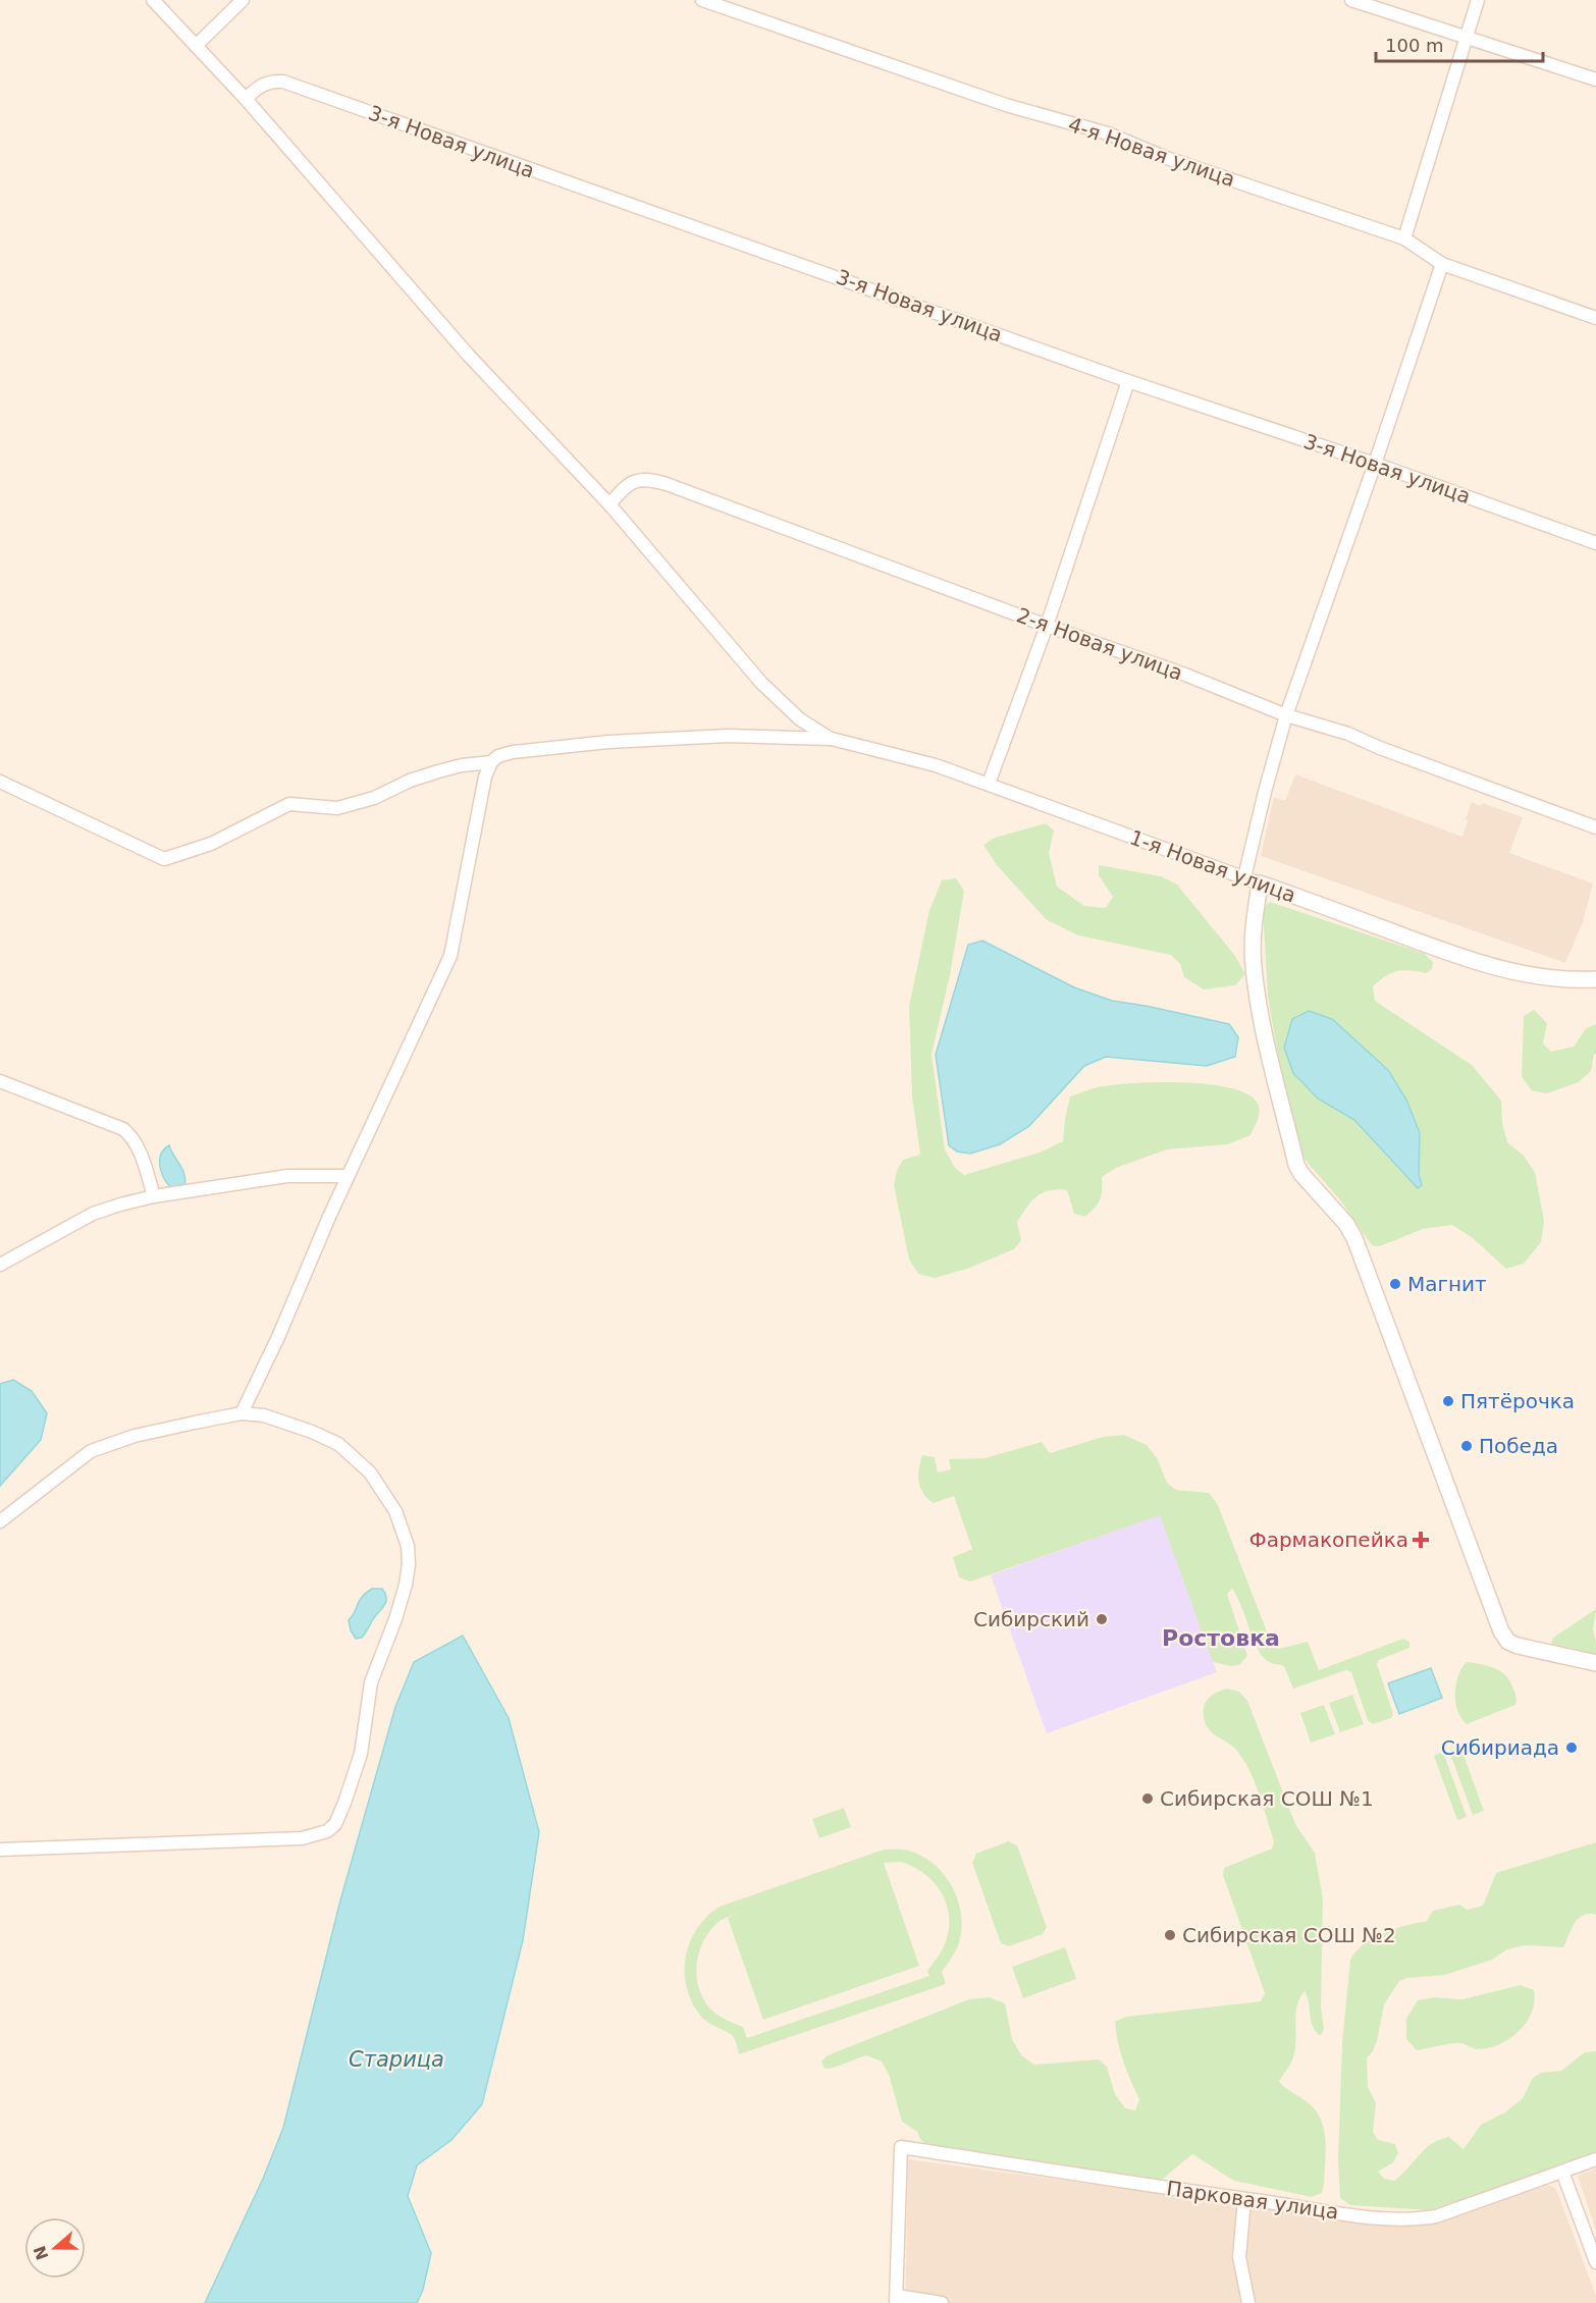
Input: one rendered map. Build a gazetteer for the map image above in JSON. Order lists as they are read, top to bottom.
{
  "streets": {
    "street": [
      "3-я Новая улица",
      "4-я Новая улица",
      "2-я Новая улица",
      "1-я Новая улица",
      "Парковая улица"
    ]
  },
  "districts": ["Ростовка"],
  "water": ["Старица"],
  "places": {
    "other": [
      "Магнит",
      "Пятёрочка",
      "Победа",
      "Сибирский",
      "Сибириада",
      "Сибирская СОШ №1",
      "Сибирская СОШ №2"
    ],
    "health": ["Фармакопейка"]
  },
  "scale_bar": "100 m",
  "north": "left"
}
